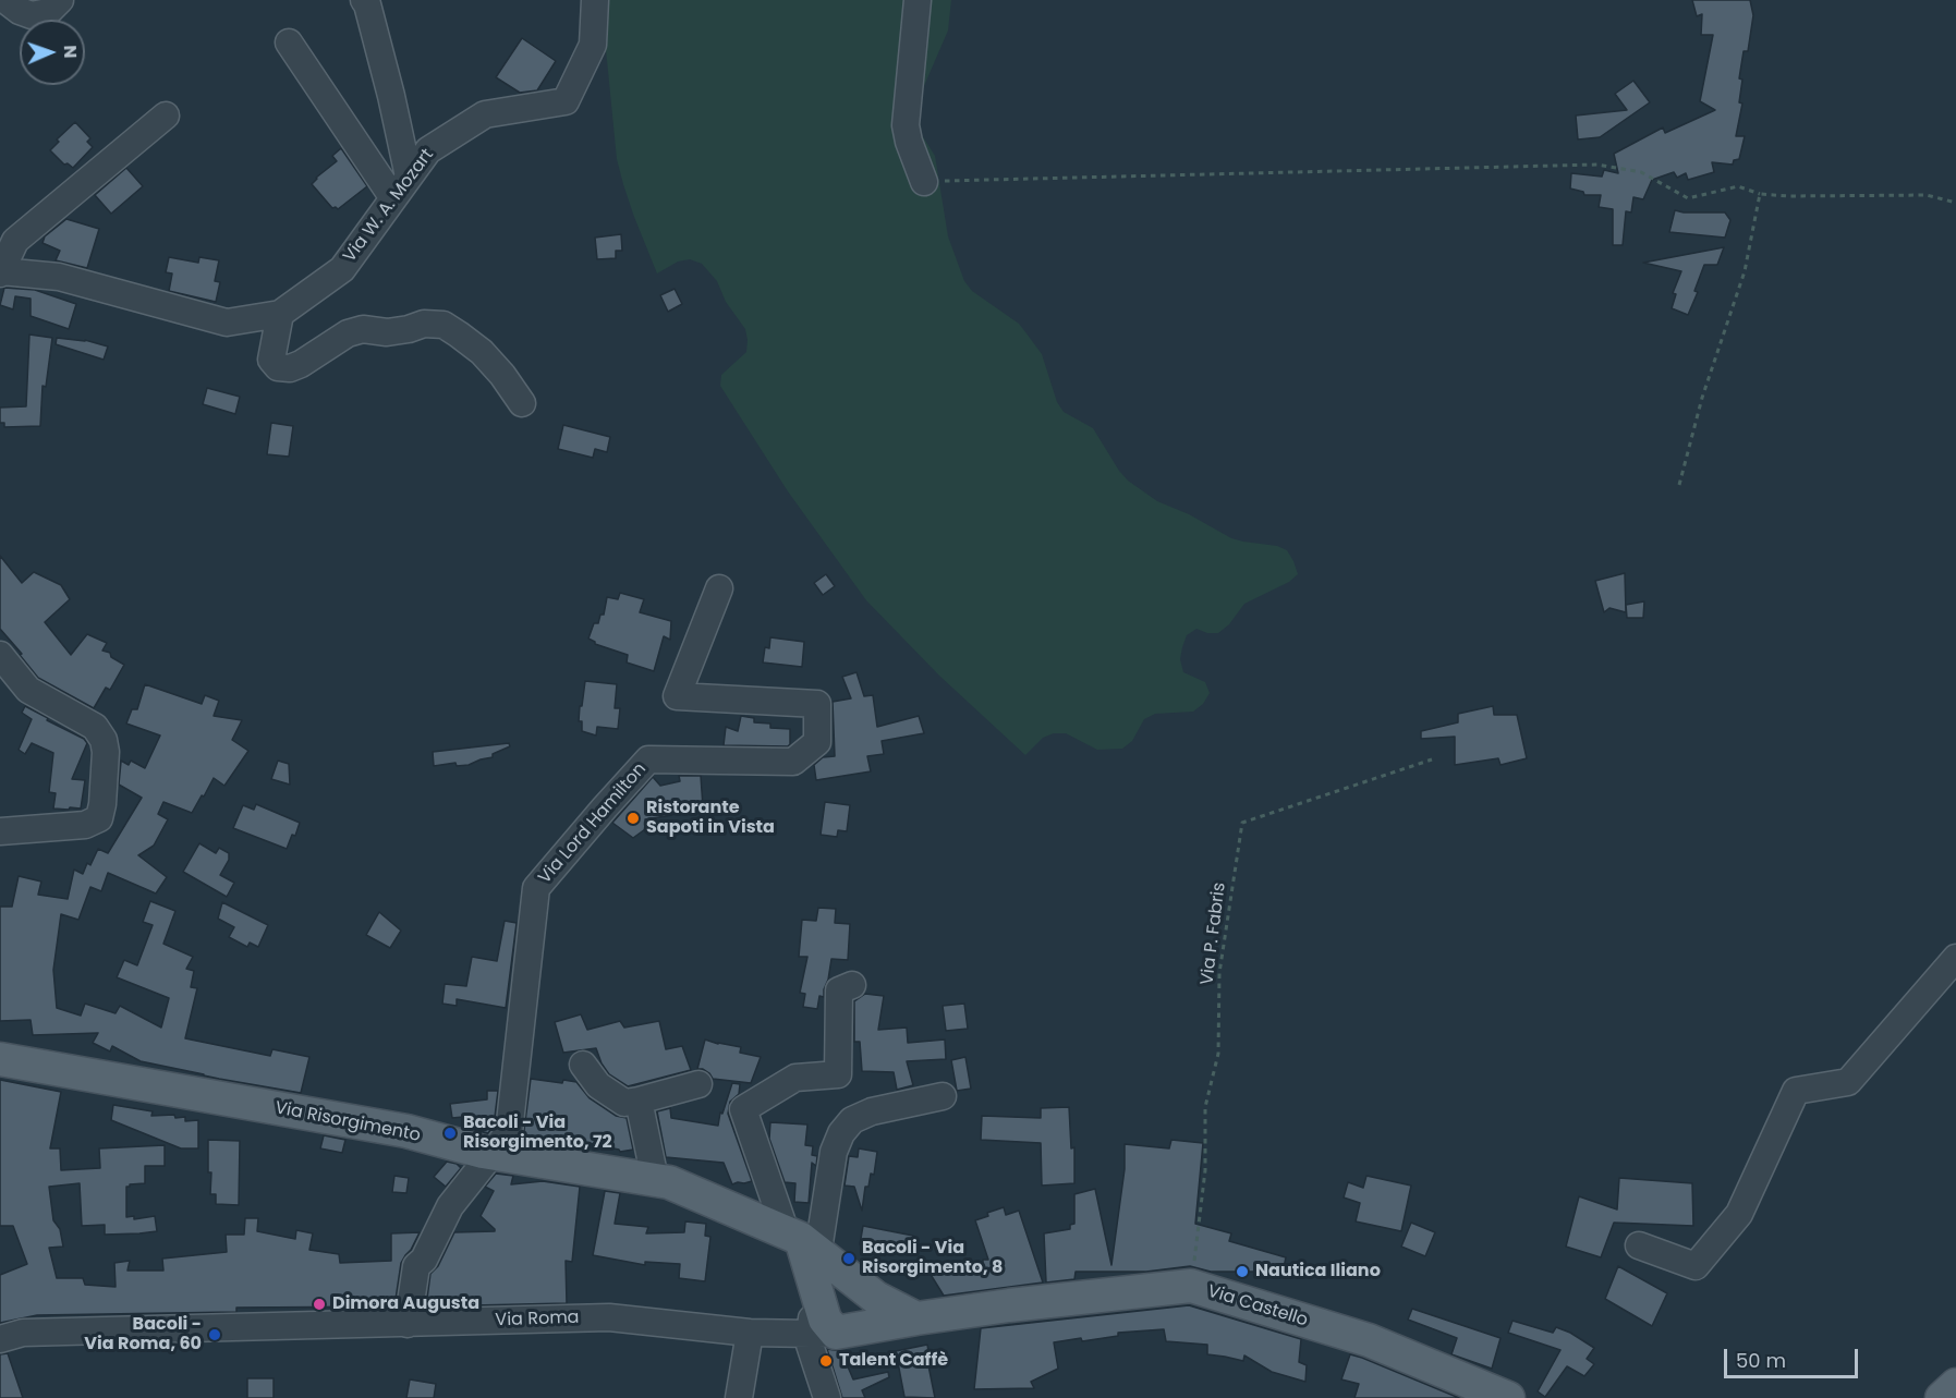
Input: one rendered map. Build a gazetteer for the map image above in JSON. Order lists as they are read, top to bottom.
{
  "streets": {
    "main road": ["Via Risorgimento", "Via Castello", "Via Roma"],
    "street": ["Via W. A. Mozart", "Via Lord Hamilton"],
    "path": ["Via P. Fabris"]
  },
  "crossings": [
    ["Via Lord Hamilton", "Via Risorgimento"],
    ["Via P. Fabris", "Via Castello"],
    ["Via Risorgimento", "Via Castello"],
    ["Via Risorgimento", "Via Roma"],
    ["Via Castello", "Via Roma"]
  ],
  "places": [
    "Ristorante Sapoti in Vista",
    "Bacoli - Via Risorgimento, 72",
    "Bacoli - Via Risorgimento, 8",
    "Nautica Iliano",
    "Dimora Augusta",
    "Bacoli - Via Roma, 60",
    "Talent Caffè"
  ],
  "scale_bar": "50 m",
  "north": "right"
}
